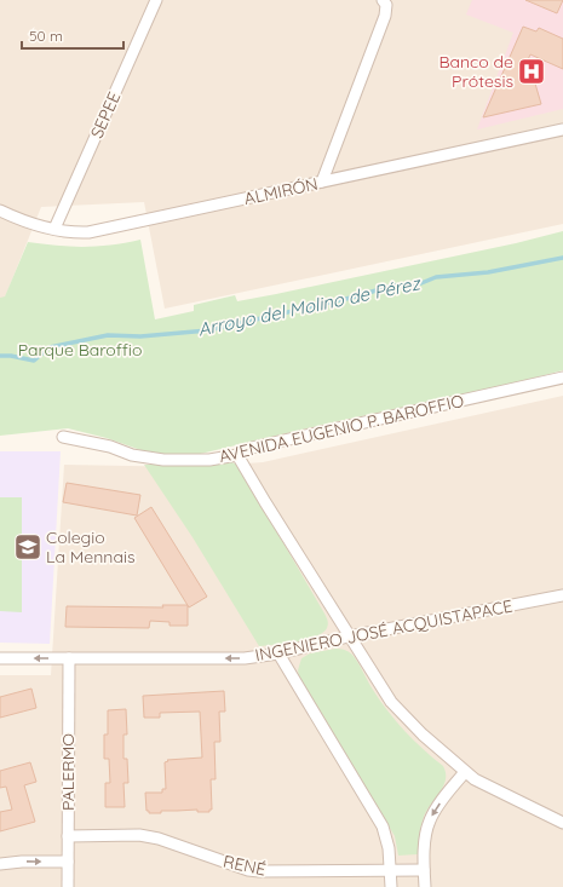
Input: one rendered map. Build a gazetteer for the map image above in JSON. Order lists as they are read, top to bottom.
{
  "streets": {
    "street": [
      "SEPEE",
      "ALMIRÓN",
      "AVENIDA EUGENIO P. BAROFFIO",
      "INGENIERO JOSÉ ACQUISTAPACE",
      "PALERMO",
      "RENÉ"
    ]
  },
  "crossings": [
    ["SEPEE", "ALMIRÓN"],
    ["INGENIERO JOSÉ ACQUISTAPACE", "PALERMO"],
    ["PALERMO", "RENÉ"]
  ],
  "one_way": ["INGENIERO JOSÉ ACQUISTAPACE"],
  "water": ["Arroyo del Molino de Pérez"],
  "parks": ["Parque Baroffio"],
  "places": {
    "hospital": ["Banco de Prótesis"],
    "school or university": ["Colegio La Mennais"]
  },
  "scale_bar": "50 m"
}
